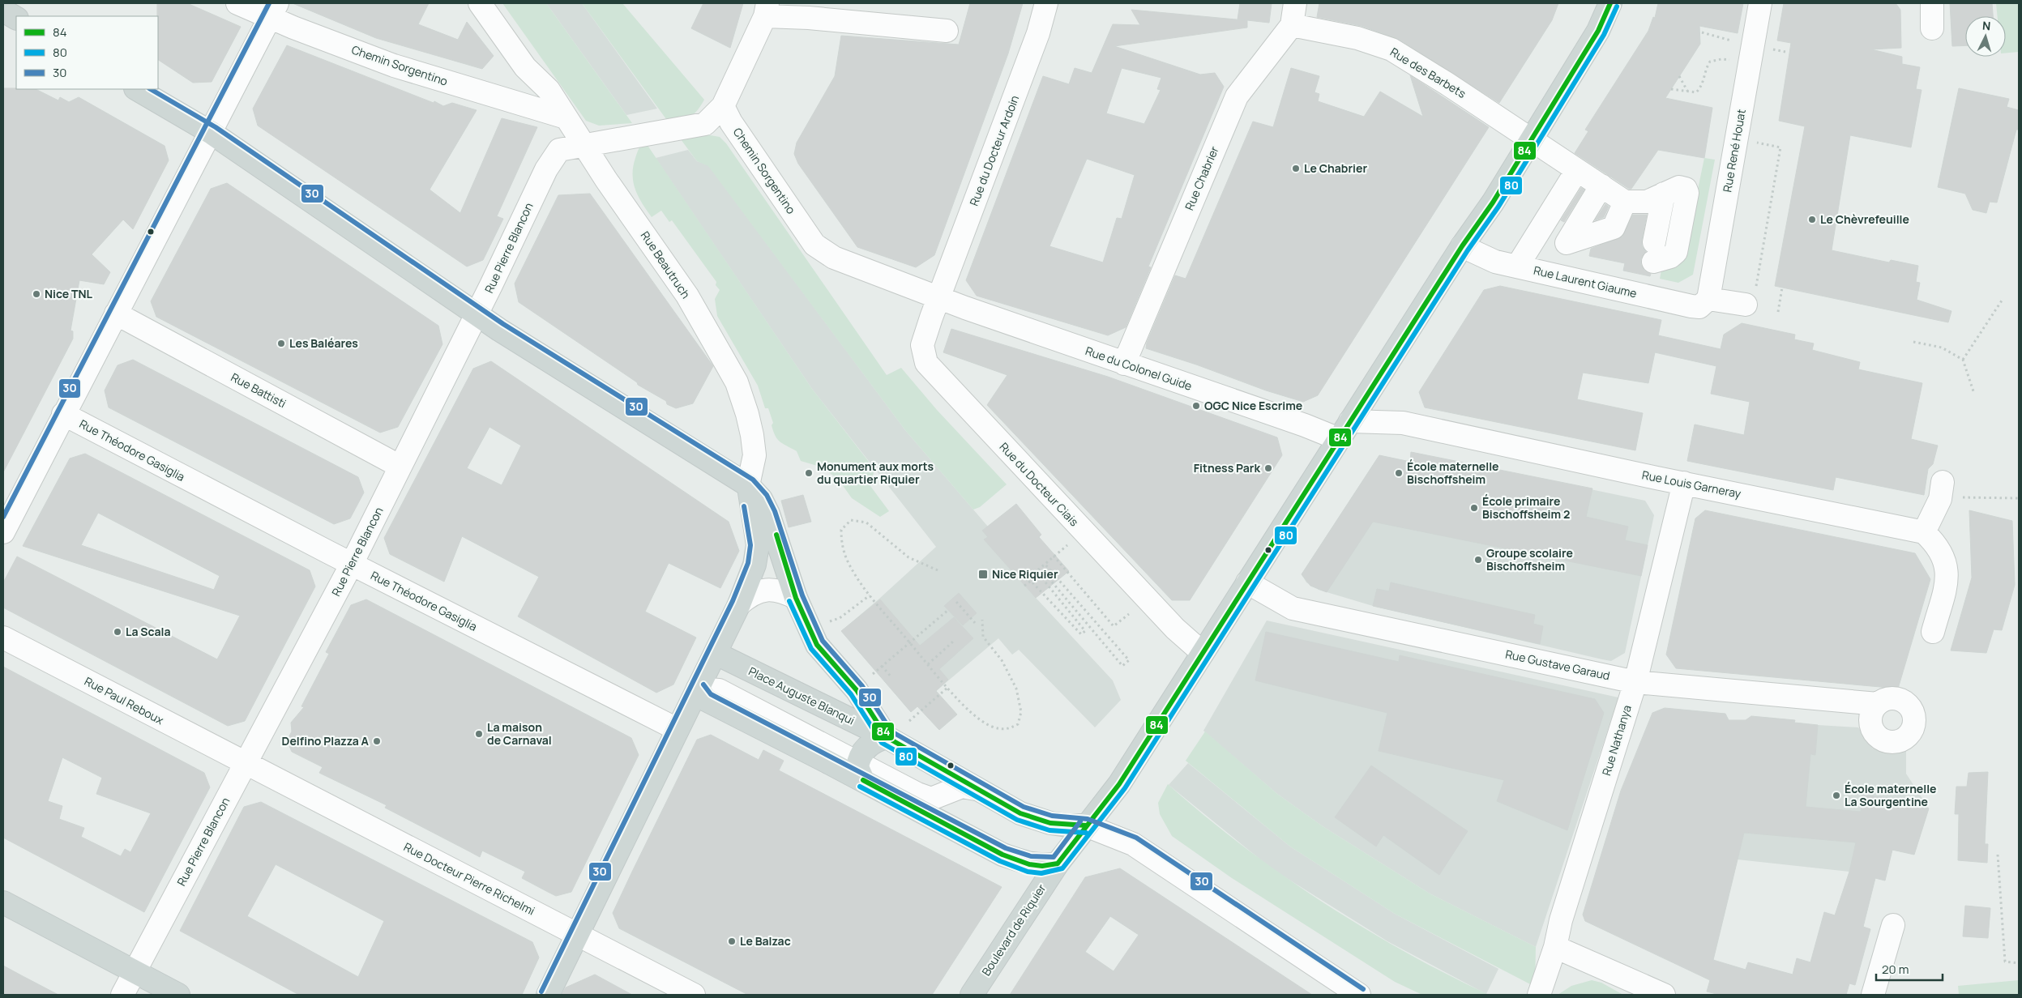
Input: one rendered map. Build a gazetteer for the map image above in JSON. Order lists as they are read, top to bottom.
{
  "streets": {
    "main road": ["Place Auguste Blanqui", "Boulevard de Riquier"],
    "street": [
      "Chemin Sorgentino",
      "Rue des Barbets",
      "Rue du Docteur Ardoin",
      "Rue René Houat",
      "Rue Chabrier",
      "Rue Pierre Blancon",
      "Rue Beautruch",
      "Rue Laurent Giaume",
      "Rue du Colonel Guide",
      "Rue Battisti",
      "Rue Théodore Gasiglia",
      "Rue du Docteur Ciais",
      "Rue Louis Garneray",
      "Rue Gustave Garaud",
      "Rue Paul Reboux",
      "Rue Nathanya",
      "Rue Docteur Pierre Richelmi"
    ]
  },
  "crossings": [
    ["Chemin Sorgentino", "Rue du Docteur Ardoin"],
    ["Chemin Sorgentino", "Rue Beautruch"],
    ["Chemin Sorgentino", "Rue du Colonel Guide"],
    ["Chemin Sorgentino", "Rue du Docteur Ciais"],
    ["Rue des Barbets", "Rue Chabrier"],
    ["Rue des Barbets", "Boulevard de Riquier"],
    ["Rue du Docteur Ardoin", "Rue du Colonel Guide"],
    ["Rue du Docteur Ardoin", "Rue du Docteur Ciais"],
    ["Rue René Houat", "Rue Laurent Giaume"],
    ["Rue Chabrier", "Rue du Colonel Guide"],
    ["Rue Pierre Blancon", "Rue Beautruch"],
    ["Rue Pierre Blancon", "Rue Battisti"],
    ["Rue Pierre Blancon", "Rue Théodore Gasiglia"],
    ["Rue Pierre Blancon", "Rue Paul Reboux"],
    ["Rue Pierre Blancon", "Rue Docteur Pierre Richelmi"],
    ["Rue Laurent Giaume", "Boulevard de Riquier"],
    ["Rue du Colonel Guide", "Rue du Docteur Ciais"],
    ["Rue du Colonel Guide", "Rue Louis Garneray"],
    ["Rue du Colonel Guide", "Boulevard de Riquier"],
    ["Rue du Docteur Ciais", "Boulevard de Riquier"],
    ["Rue Louis Garneray", "Rue Nathanya"],
    ["Rue Louis Garneray", "Boulevard de Riquier"],
    ["Rue Gustave Garaud", "Rue Nathanya"],
    ["Rue Gustave Garaud", "Boulevard de Riquier"],
    ["Place Auguste Blanqui", "Boulevard de Riquier"],
    ["Rue Paul Reboux", "Rue Docteur Pierre Richelmi"]
  ],
  "places": {
    "other": [
      "Le Chabrier",
      "Le Chèvrefeuille",
      "Nice TNL",
      "Les Baléares",
      "OGC Nice Escrime",
      "Fitness Park",
      "Monument aux morts du quartier Riquier",
      "École maternelle Bischoffsheim",
      "École primaire Bischoffsheim 2",
      "Groupe scolaire Bischoffsheim",
      "La Scala",
      "La maison de Carnaval",
      "Delfino Plazza A",
      "École maternelle La Sourgentine",
      "Le Balzac"
    ],
    "transit": ["Nice Riquier"]
  },
  "lines": ["transit line 84", "transit line 30", "transit line 80"],
  "legend": ["84", "80", "30"],
  "scale_bar": "20 m",
  "north": "top"
}
